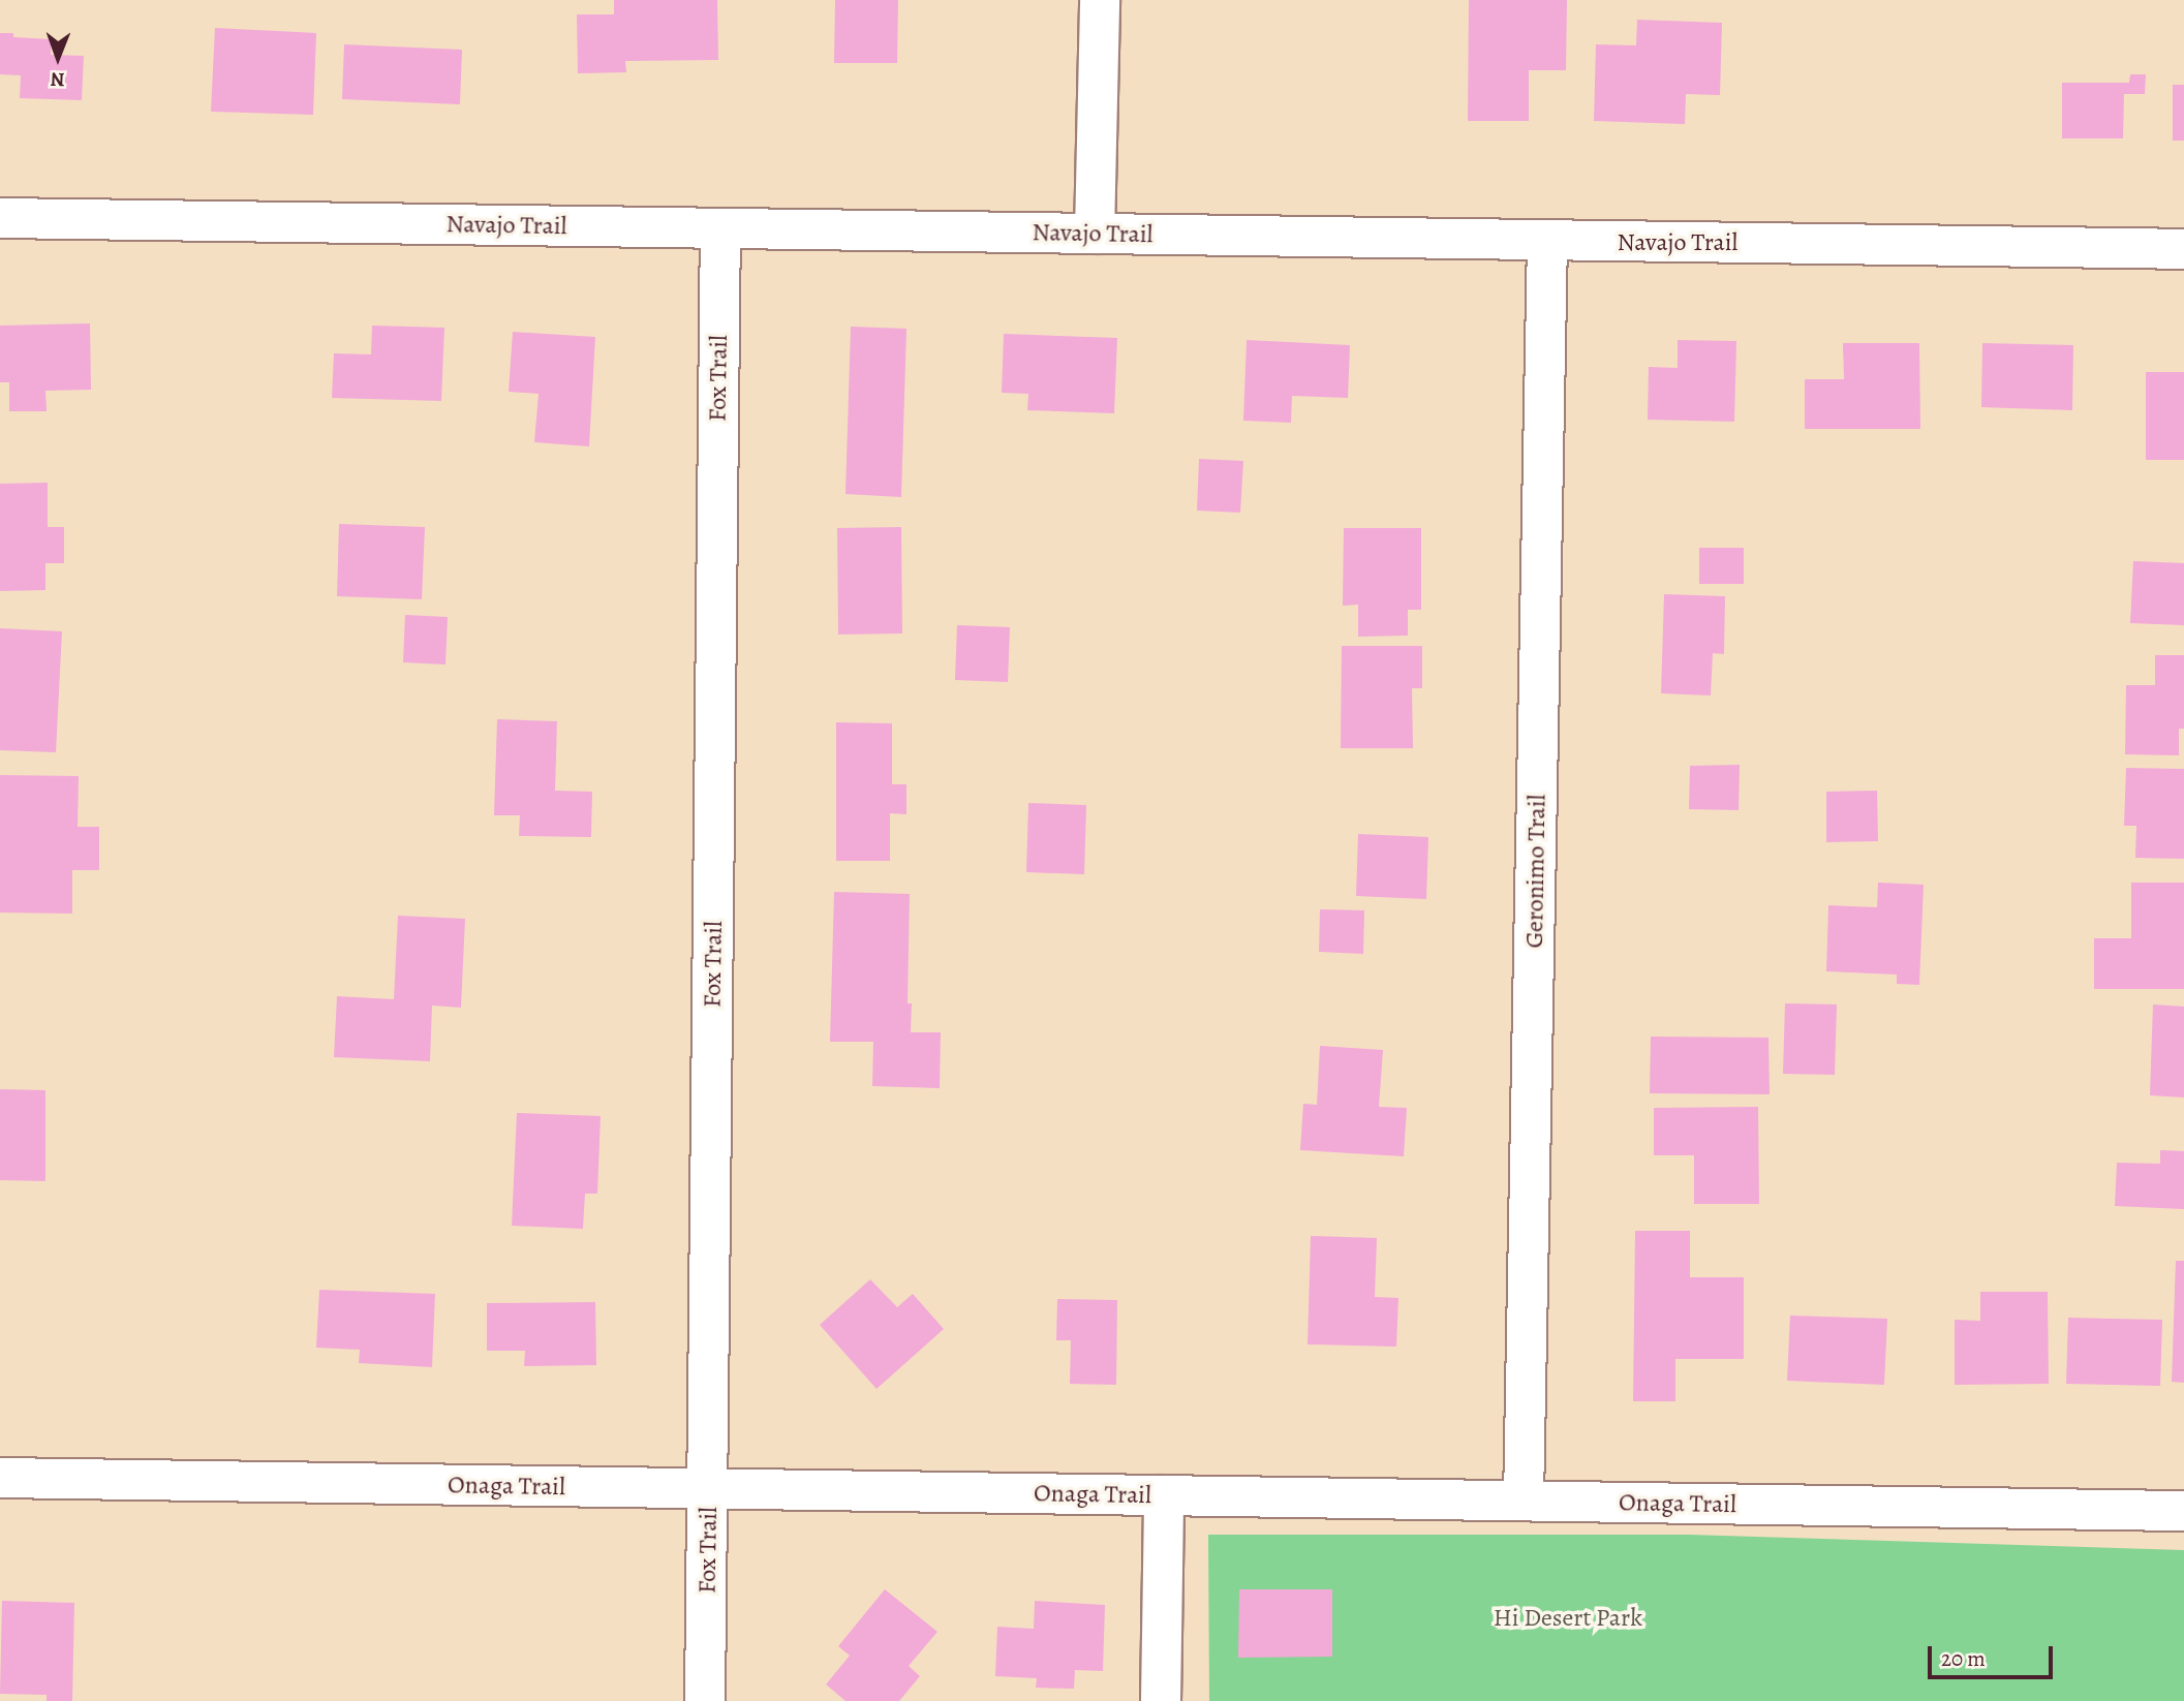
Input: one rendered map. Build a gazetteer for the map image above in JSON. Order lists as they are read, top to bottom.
{
  "streets": {
    "street": [
      "Navajo Trail",
      "Fox Trail",
      "Geronimo Trail",
      "Onaga Trail"
    ]
  },
  "crossings": [
    ["Navajo Trail", "Fox Trail"],
    ["Navajo Trail", "Geronimo Trail"],
    ["Fox Trail", "Onaga Trail"],
    ["Geronimo Trail", "Onaga Trail"]
  ],
  "parks": ["Hi Desert Park"],
  "scale_bar": "20 m",
  "north": "bottom"
}
